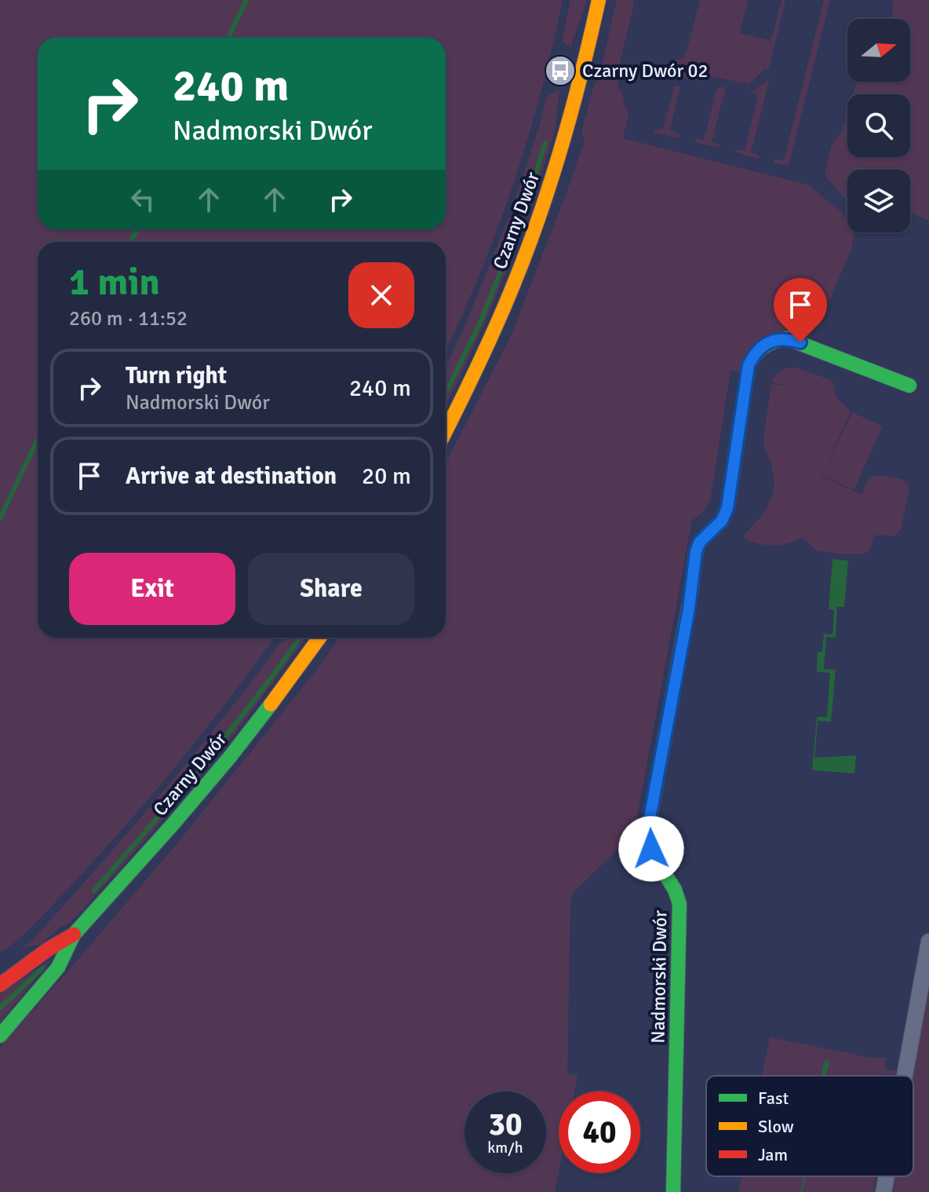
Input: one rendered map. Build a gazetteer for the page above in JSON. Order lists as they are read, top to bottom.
{
  "streets": {
    "main road": ["Czarny Dwór", "Nadmorski Dwór"]
  },
  "places": {
    "bus stop": ["Czarny Dwór 02"]
  },
  "legend": ["Fast", "Slow", "Jam"],
  "north": "right",
  "page": {
    "turn": ["240 m", "Nadmorski Dwór"],
    "heading": ["1 min", "260 m · 11:52"],
    "list": [
      {
        "name": "Turn right",
        "note": "Nadmorski Dwór",
        "value": "240 m"
      },
      {
        "name": "Arrive at destination",
        "value": "20 m"
      }
    ],
    "buttons": ["Exit", "Share"],
    "speed": "30 km/h",
    "limit": "40"
  }
}
